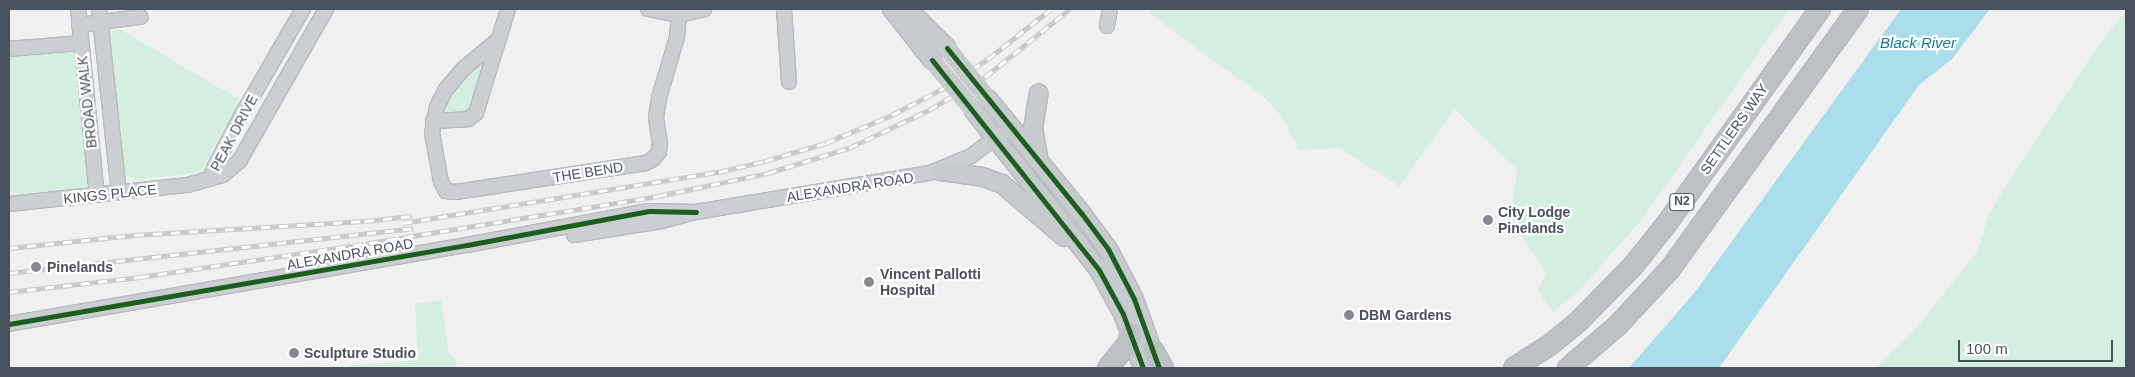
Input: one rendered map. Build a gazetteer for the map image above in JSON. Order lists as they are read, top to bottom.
{
  "streets": {
    "highway": ["SETTLERS WAY", "N2"],
    "street": [
      "BROAD WALK",
      "PEAK DRIVE",
      "THE BEND",
      "ALEXANDRA ROAD",
      "KINGS PLACE"
    ]
  },
  "crossings": [
    ["BROAD WALK", "KINGS PLACE"],
    ["PEAK DRIVE", "KINGS PLACE"]
  ],
  "water": ["Black River"],
  "places": [
    "City Lodge Pinelands",
    "Pinelands",
    "Vincent Pallotti Hospital",
    "DBM Gardens",
    "Sculpture Studio"
  ],
  "scale_bar": "100 m"
}
